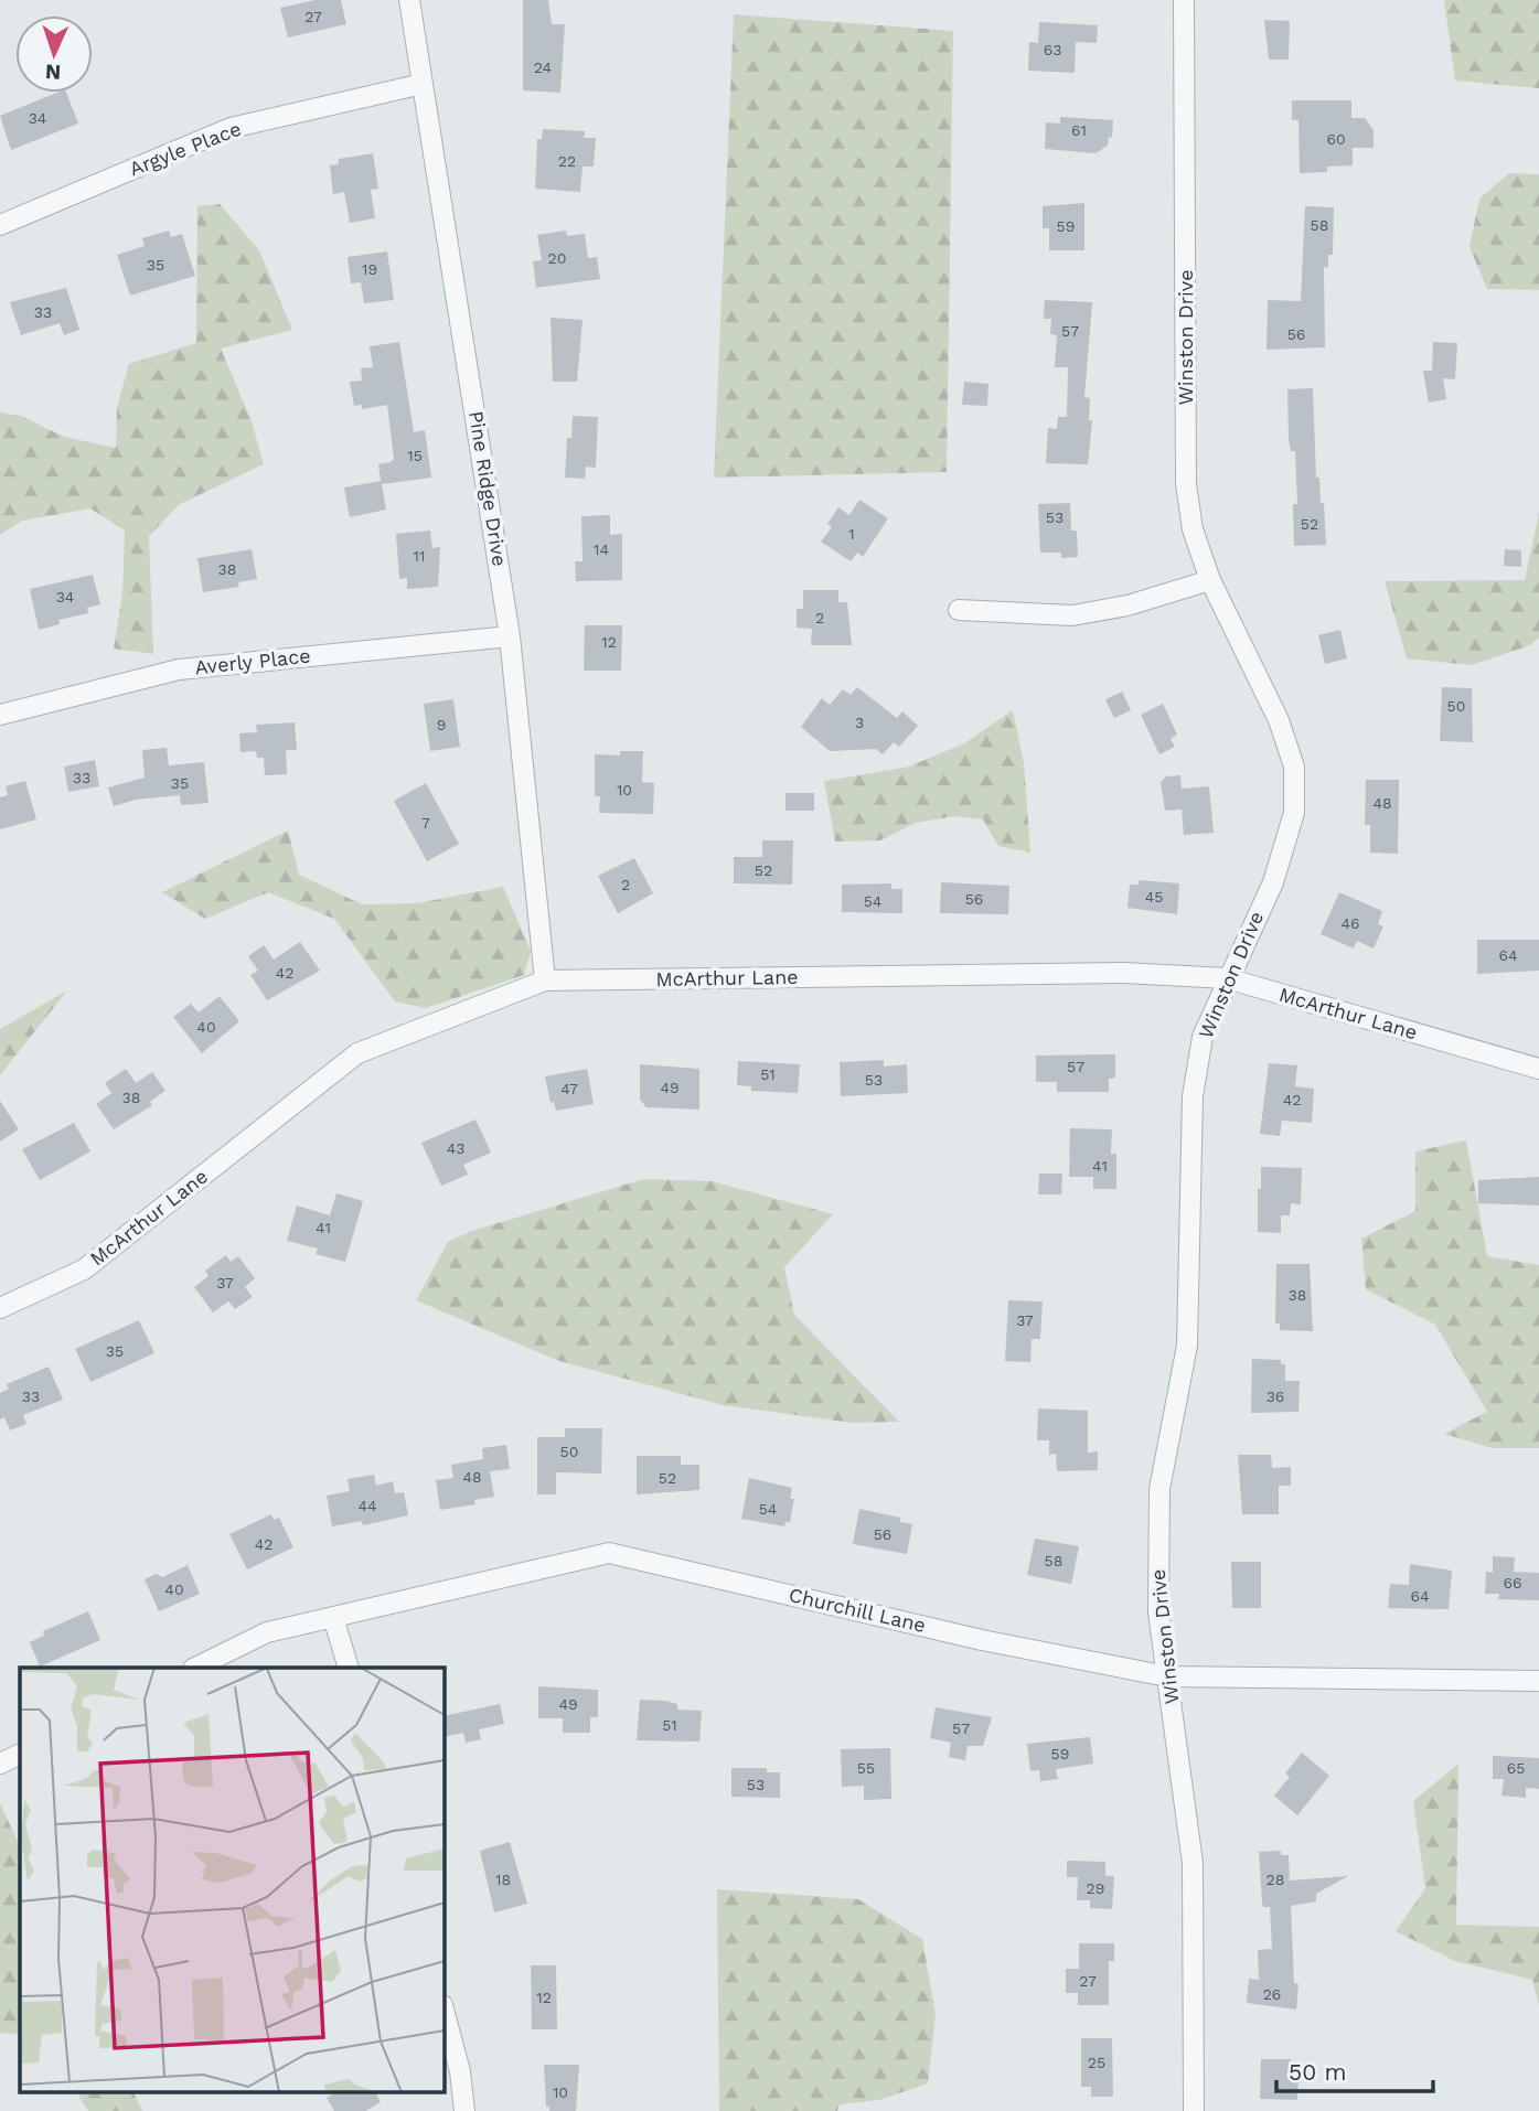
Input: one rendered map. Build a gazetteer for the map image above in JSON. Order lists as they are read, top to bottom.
{
  "streets": {
    "street": [
      "Argyle Place",
      "Winston Drive",
      "Pine Ridge Drive",
      "Averly Place",
      "McArthur Lane",
      "Churchill Lane"
    ]
  },
  "crossings": [
    ["Argyle Place", "Pine Ridge Drive"],
    ["Winston Drive", "McArthur Lane"],
    ["Winston Drive", "Churchill Lane"],
    ["Pine Ridge Drive", "Averly Place"],
    ["Pine Ridge Drive", "McArthur Lane"]
  ],
  "house_numbers": [
    "27",
    "63",
    "24",
    "34",
    "61",
    "60",
    "22",
    "58",
    "59",
    "20",
    "35",
    "19",
    "33",
    "57",
    "56",
    "15",
    "53",
    "52",
    "1",
    "14",
    "11",
    "38",
    "34",
    "2",
    "12",
    "50",
    "3",
    "9",
    "33",
    "35",
    "10",
    "48",
    "7",
    "52",
    "2",
    "45",
    "56",
    "54",
    "46",
    "64",
    "42",
    "40",
    "57",
    "51",
    "53",
    "49",
    "47",
    "38",
    "42",
    "43",
    "41",
    "41",
    "37",
    "38",
    "37",
    "35",
    "33",
    "36",
    "50",
    "48",
    "52",
    "44",
    "54",
    "56",
    "42",
    "58",
    "66",
    "40",
    "64",
    "49",
    "51",
    "57",
    "59",
    "55",
    "65",
    "53",
    "18",
    "28",
    "29",
    "27",
    "26",
    "12",
    "25",
    "10"
  ],
  "scale_bar": "50 m",
  "north": "bottom"
}
